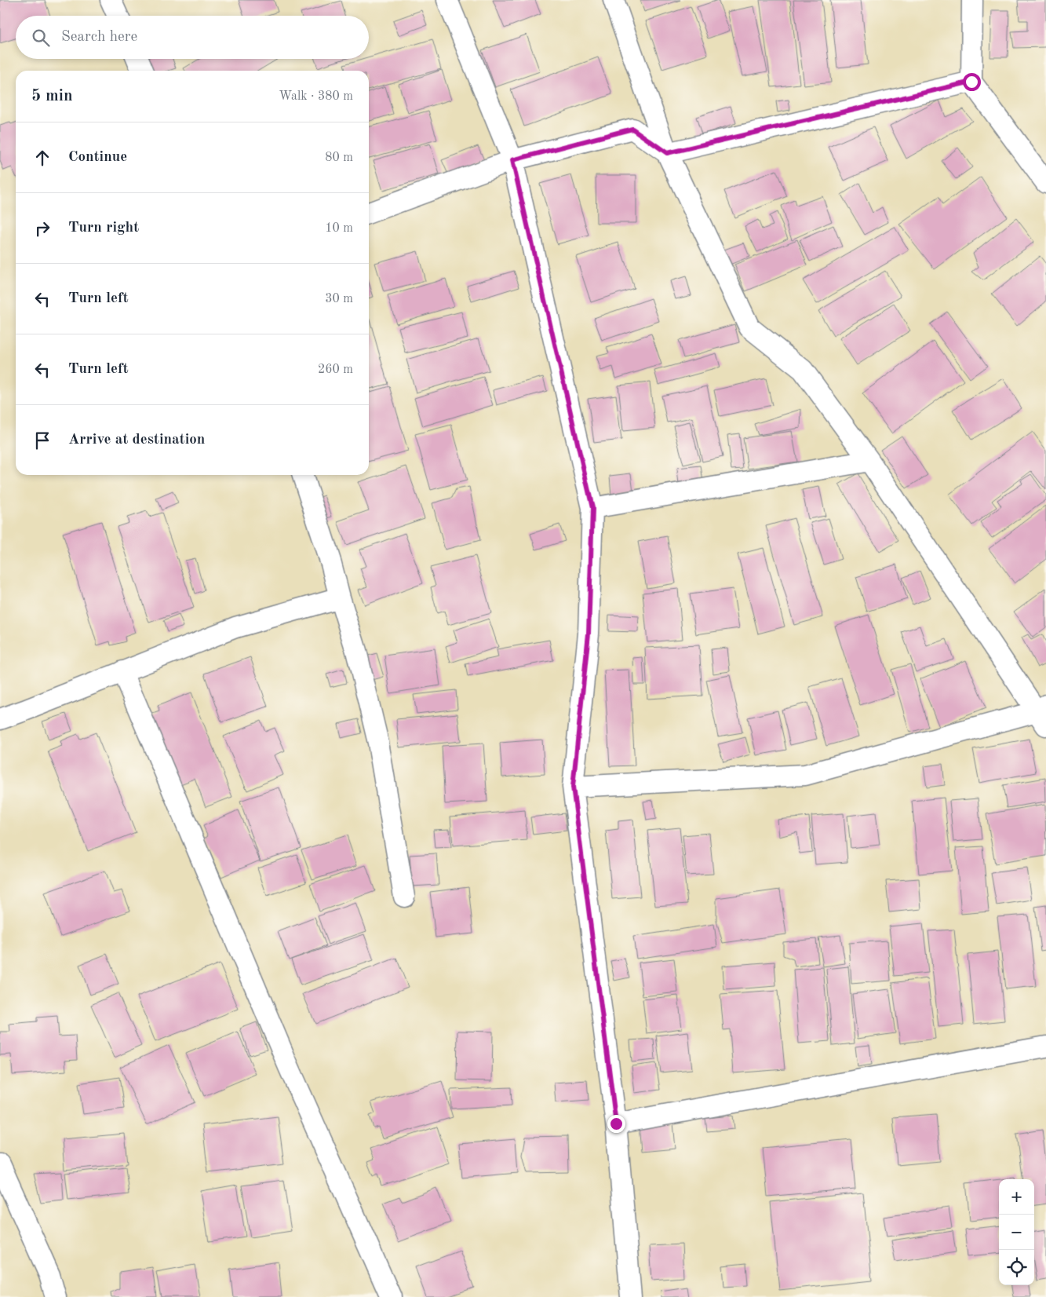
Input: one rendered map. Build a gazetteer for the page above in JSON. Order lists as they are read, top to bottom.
{
  "page": {
    "search": "Search here",
    "heading": ["5 min", "Walk · 380 m"],
    "list": [
      ["Continue", "80 m"],
      ["Turn right", "10 m"],
      ["Turn left", "30 m"],
      ["Turn left", "260 m"],
      "Arrive at destination"
    ],
    "map_buttons": ["+", "−"]
  }
}
